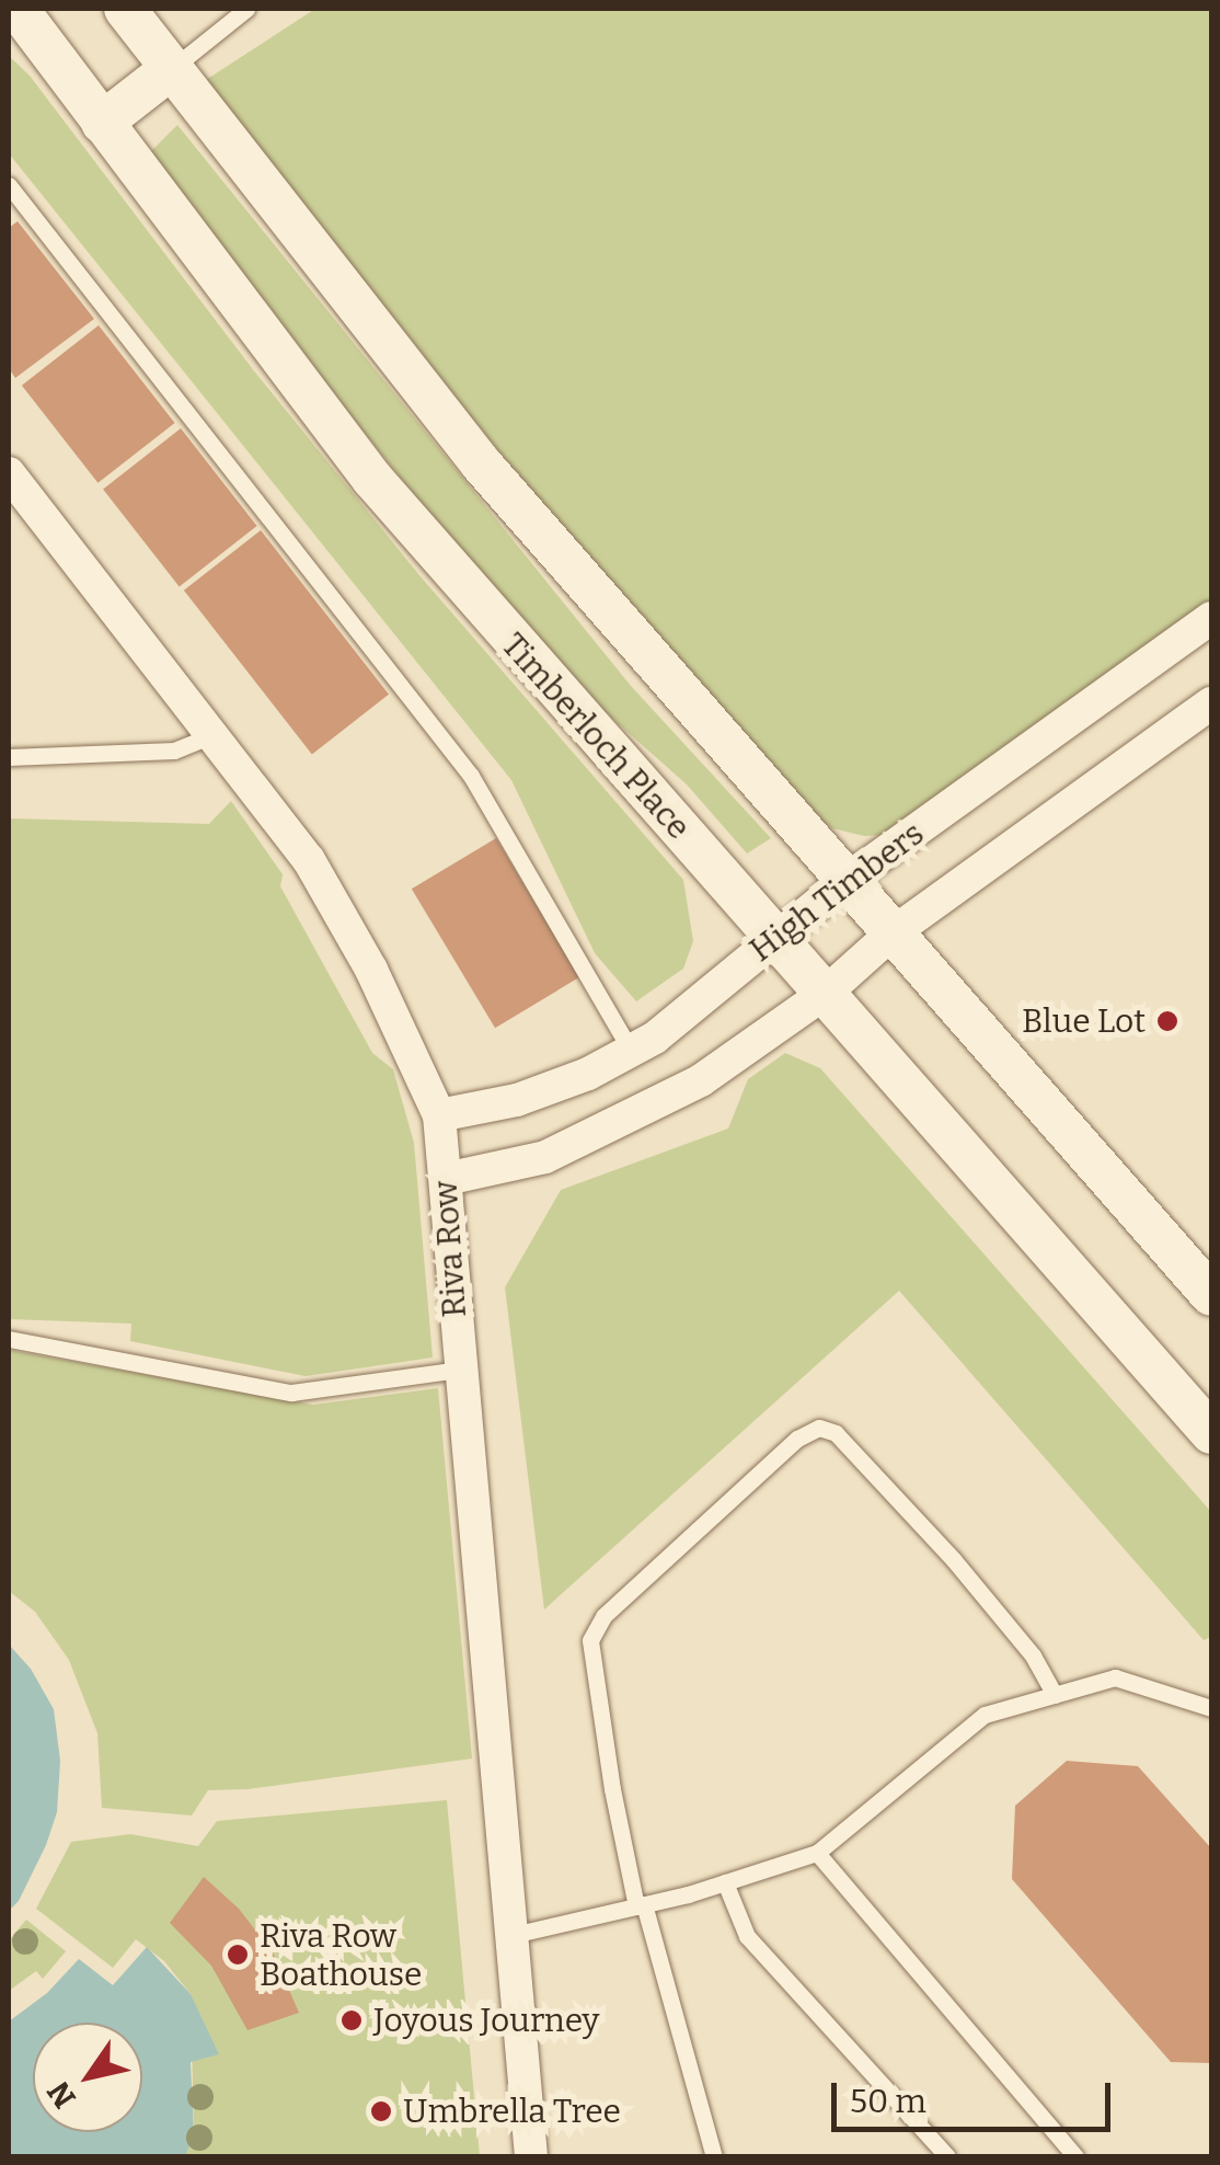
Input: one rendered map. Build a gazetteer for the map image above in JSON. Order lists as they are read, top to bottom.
{
  "streets": {
    "street": ["Timberloch Place", "High Timbers", "Riva Row"]
  },
  "crossings": [
    ["Timberloch Place", "High Timbers"],
    ["High Timbers", "Riva Row"]
  ],
  "places": [
    "Blue Lot",
    "Riva Row Boathouse",
    "Joyous Journey",
    "Umbrella Tree"
  ],
  "scale_bar": "50 m",
  "north": "bottom left"
}
